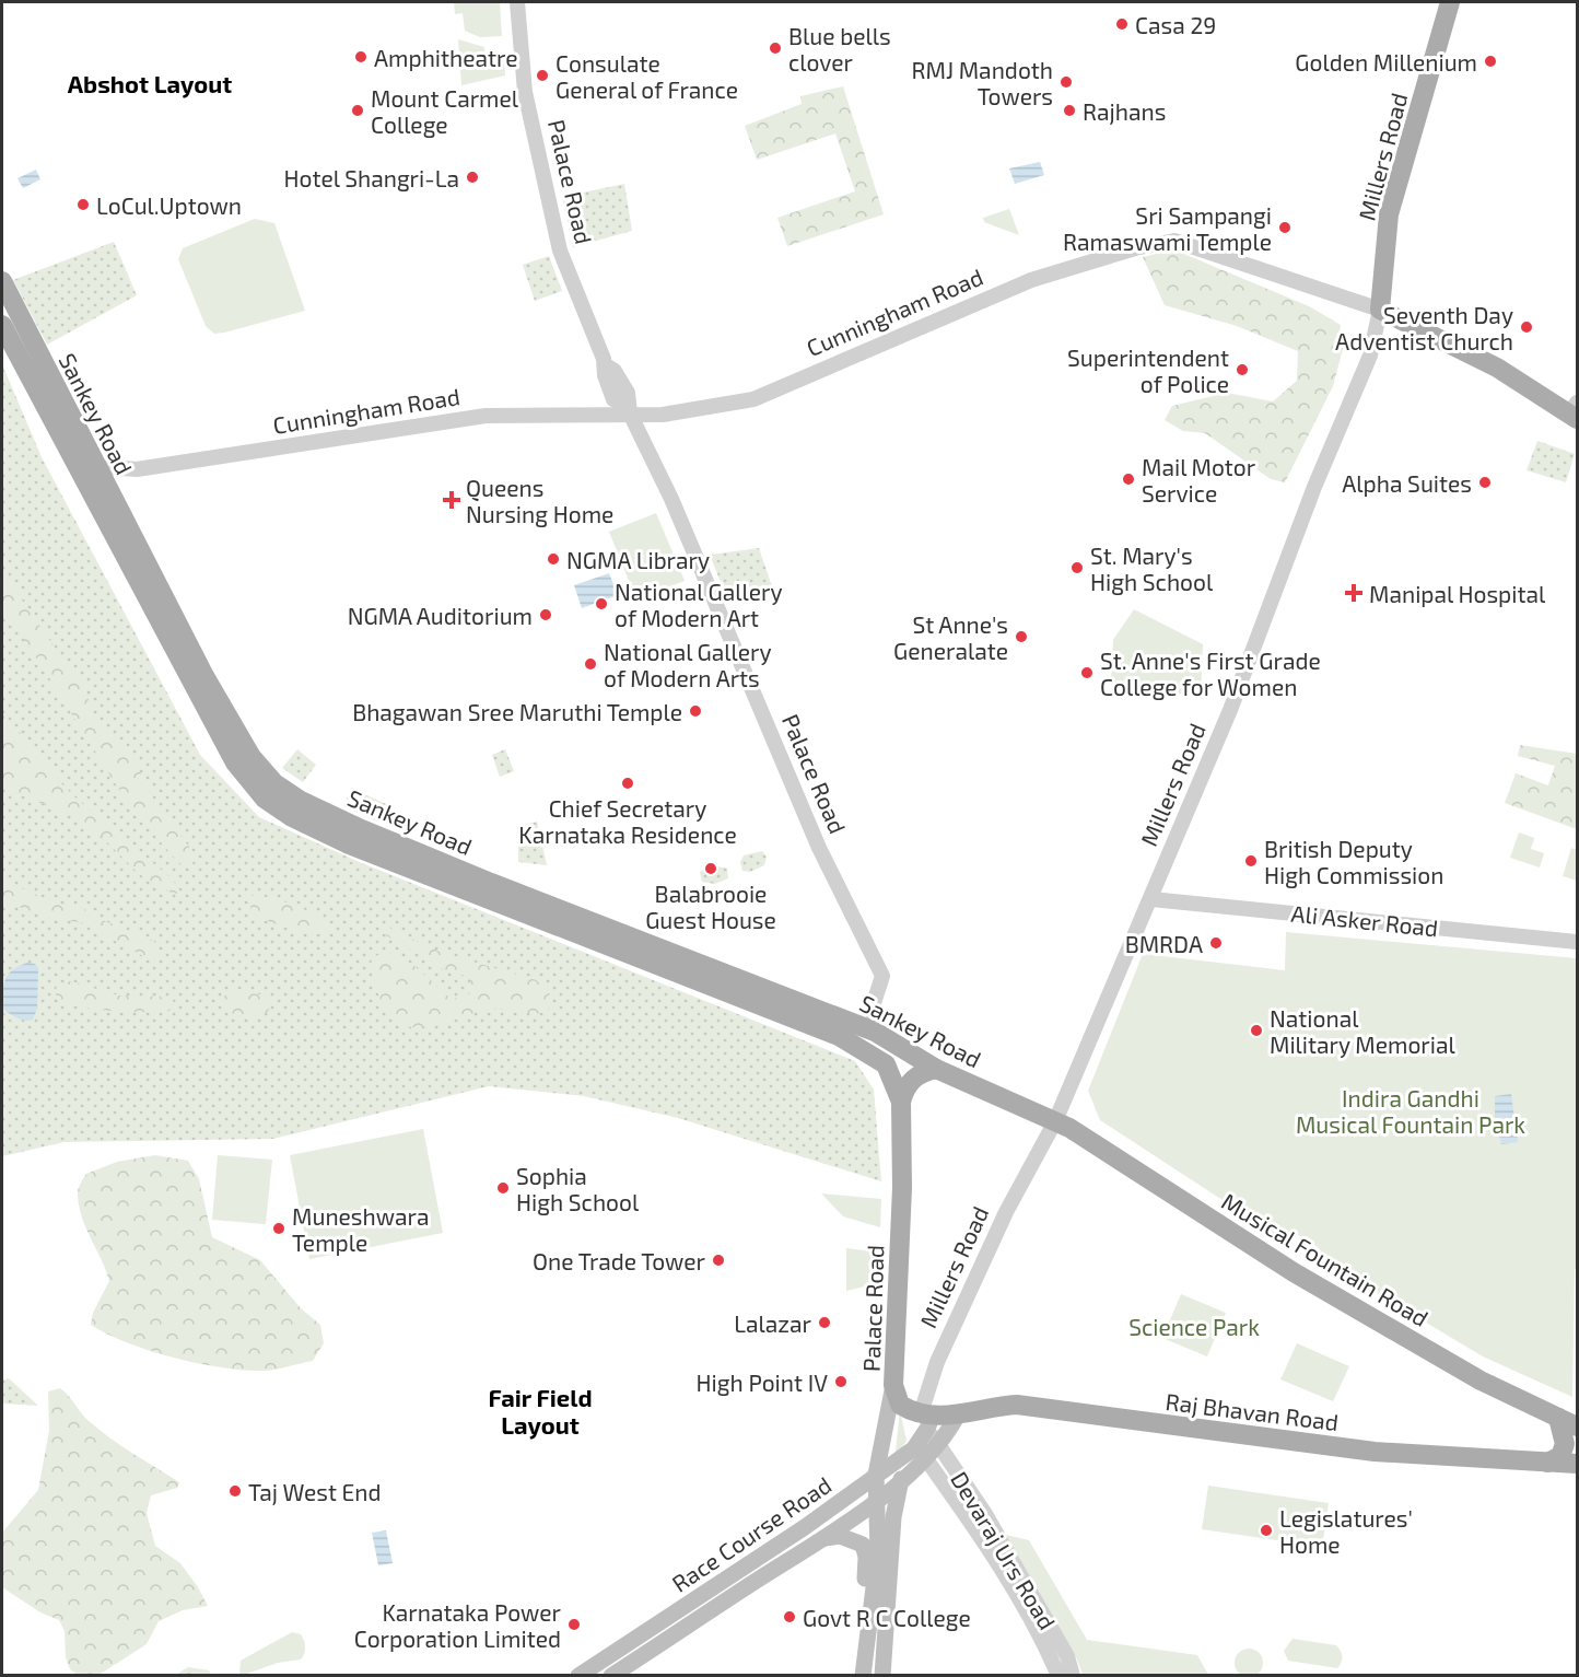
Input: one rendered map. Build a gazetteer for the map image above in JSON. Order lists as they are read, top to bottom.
{
  "streets": {
    "main road": [
      "Millers Road",
      "Palace Road",
      "Cunningham Road",
      "Sankey Road",
      "Musical Fountain Road",
      "Raj Bhavan Road",
      "Race Course Road"
    ],
    "street": ["Ali Asker Road", "Devaraj Urs Road"]
  },
  "crossings": [
    ["Millers Road", "Palace Road"],
    ["Millers Road", "Cunningham Road"],
    ["Millers Road", "Sankey Road"],
    ["Millers Road", "Ali Asker Road"],
    ["Millers Road", "Musical Fountain Road"],
    ["Millers Road", "Race Course Road"],
    ["Millers Road", "Devaraj Urs Road"],
    ["Palace Road", "Cunningham Road"],
    ["Palace Road", "Sankey Road"],
    ["Palace Road", "Race Course Road"],
    ["Palace Road", "Devaraj Urs Road"],
    ["Sankey Road", "Musical Fountain Road"],
    ["Race Course Road", "Devaraj Urs Road"]
  ],
  "districts": ["Abshot Layout", "Fair Field Layout"],
  "parks": ["Indira Gandhi Musical Fountain Park", "Science Park"],
  "places": {
    "other": [
      "Casa 29",
      "Blue bells clover",
      "Amphitheatre",
      "Golden Millenium",
      "Consulate General of France",
      "RMJ Mandoth Towers",
      "Mount Carmel College",
      "Rajhans",
      "Hotel Shangri-La",
      "LoCul.Uptown",
      "Sri Sampangi Ramaswami Temple",
      "Seventh Day Adventist Church",
      "Superintendent of Police",
      "Mail Motor Service",
      "Alpha Suites",
      "NGMA Library",
      "St. Mary's High School",
      "National Gallery of Modern Art",
      "NGMA Auditorium",
      "St Anne's Generalate",
      "National Gallery of Modern Arts",
      "St. Anne's First Grade College for Women",
      "Bhagawan Sree Maruthi Temple",
      "Chief Secretary Karnataka Residence",
      "British Deputy High Commission",
      "Balabrooie Guest House",
      "BMRDA",
      "National Military Memorial",
      "Sophia High School",
      "Muneshwara Temple",
      "One Trade Tower",
      "Lalazar",
      "High Point IV",
      "Taj West End",
      "Legislatures' Home",
      "Govt R C College",
      "Karnataka Power Corporation Limited"
    ],
    "health": ["Queens Nursing Home", "Manipal Hospital"]
  }
}
